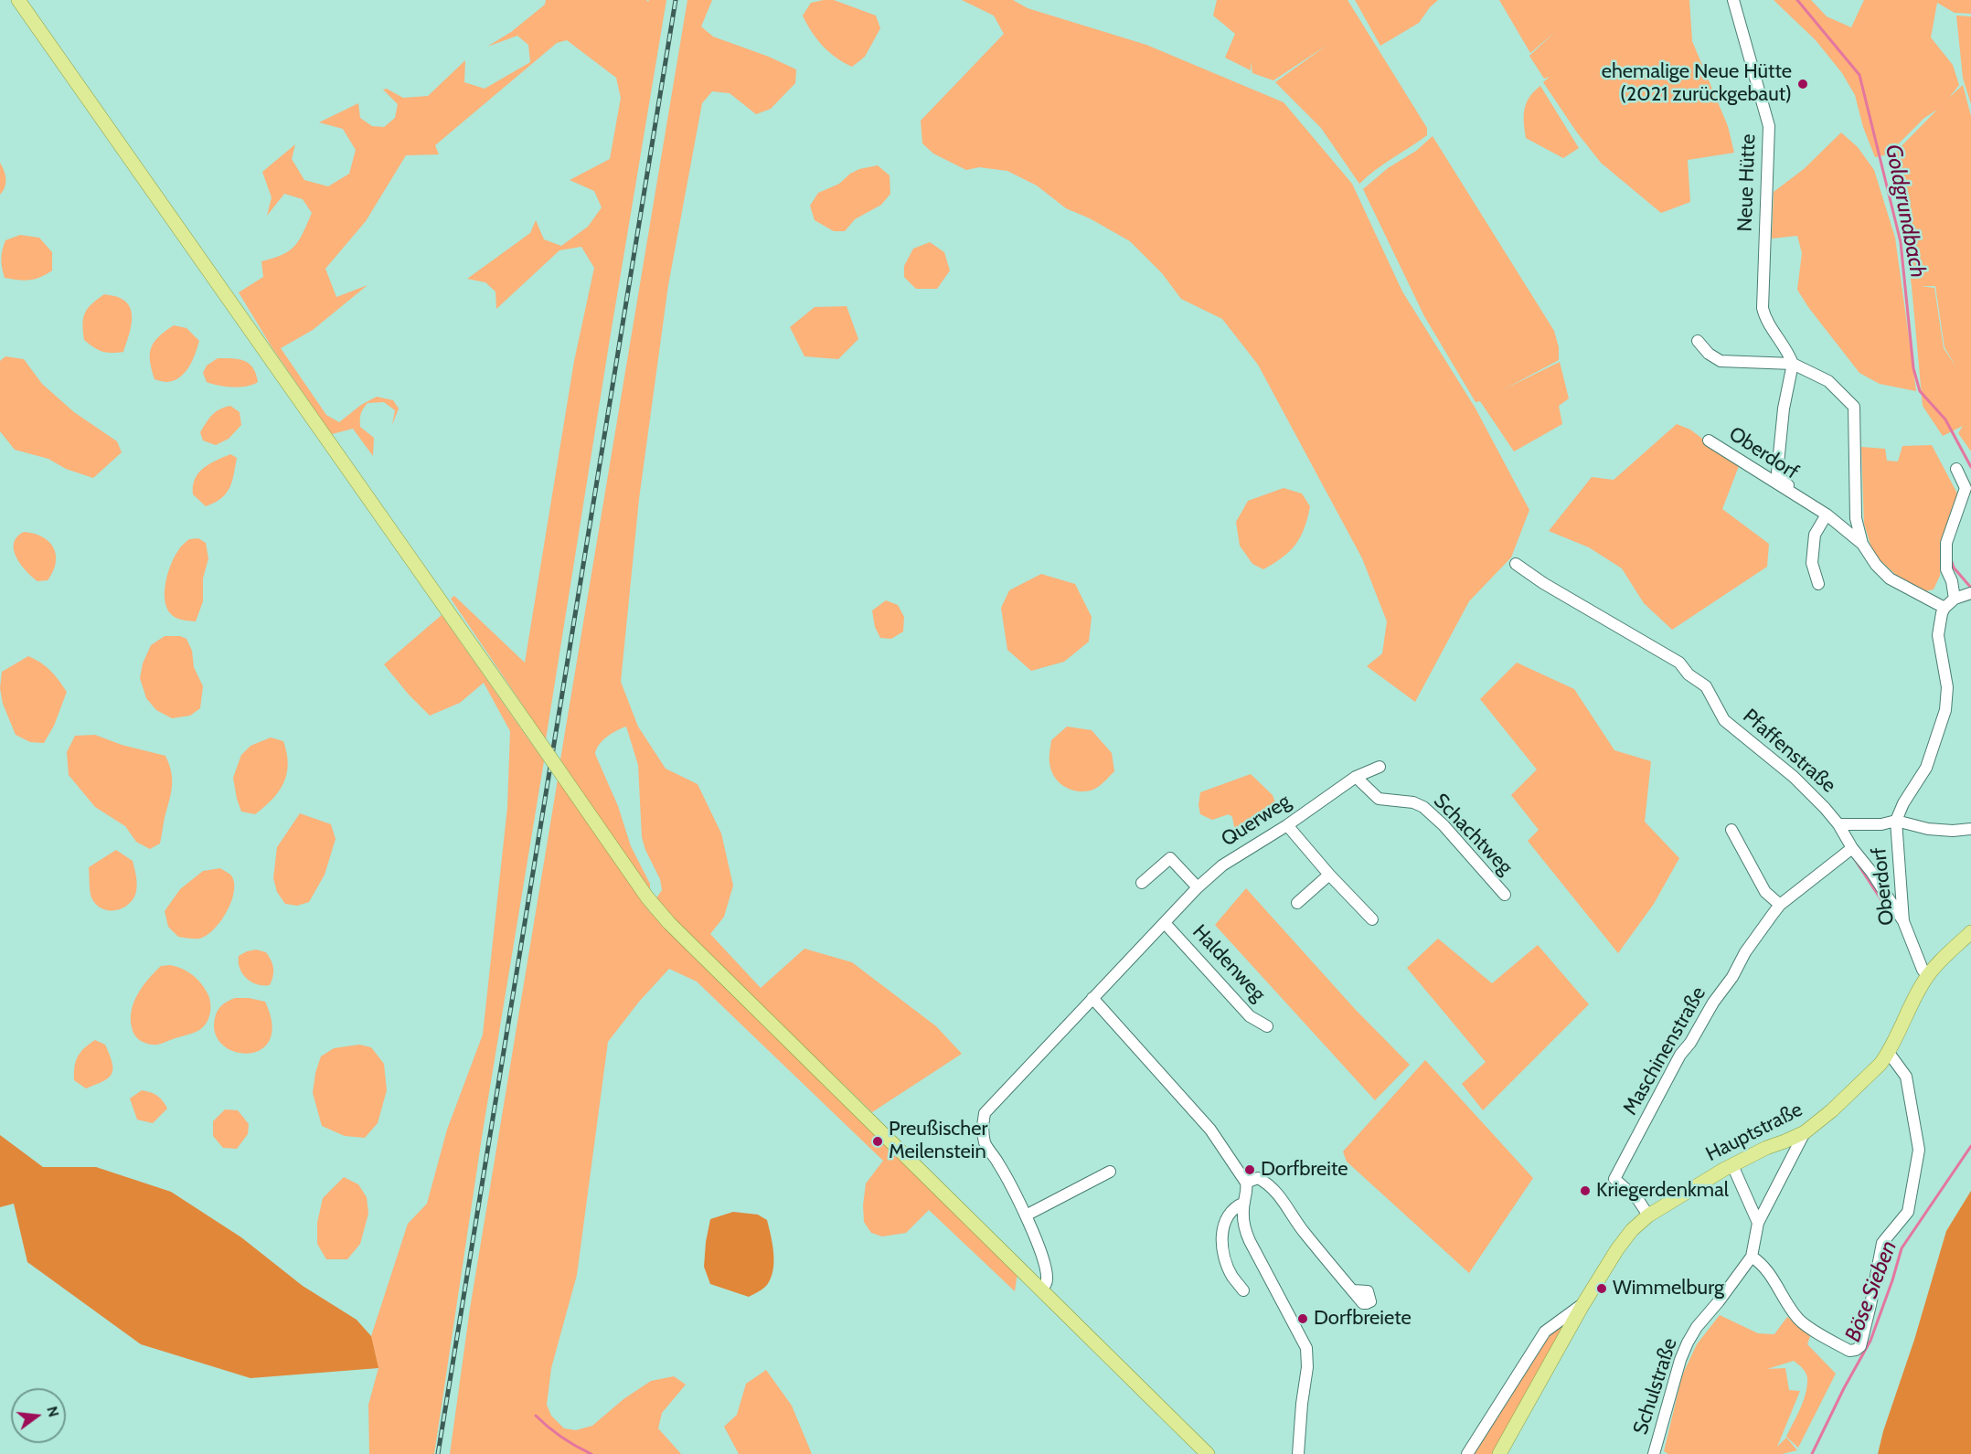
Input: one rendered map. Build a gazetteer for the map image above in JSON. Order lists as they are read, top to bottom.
{
  "streets": {
    "main road": ["Hauptstraße"],
    "street": [
      "Neue Hütte",
      "Oberdorf",
      "Pfaffenstraße",
      "Querweg",
      "Schachtweg",
      "Haldenweg",
      "Maschinenstraße",
      "Schulstraße"
    ]
  },
  "crossings": [
    ["Oberdorf", "Pfaffenstraße"],
    ["Oberdorf", "Hauptstraße"],
    ["Pfaffenstraße", "Maschinenstraße"],
    ["Querweg", "Schachtweg"],
    ["Querweg", "Haldenweg"],
    ["Maschinenstraße", "Hauptstraße"],
    ["Hauptstraße", "Schulstraße"]
  ],
  "water": ["Goldgrundbach", "Böse Sieben"],
  "places": [
    "ehemalige Neue Hütte (2021 zurückgebaut)",
    "Preußischer Meilenstein",
    "Dorfbreite",
    "Kriegerdenkmal",
    "Wimmelburg",
    "Dorfbreiete"
  ],
  "north": "right"
}
